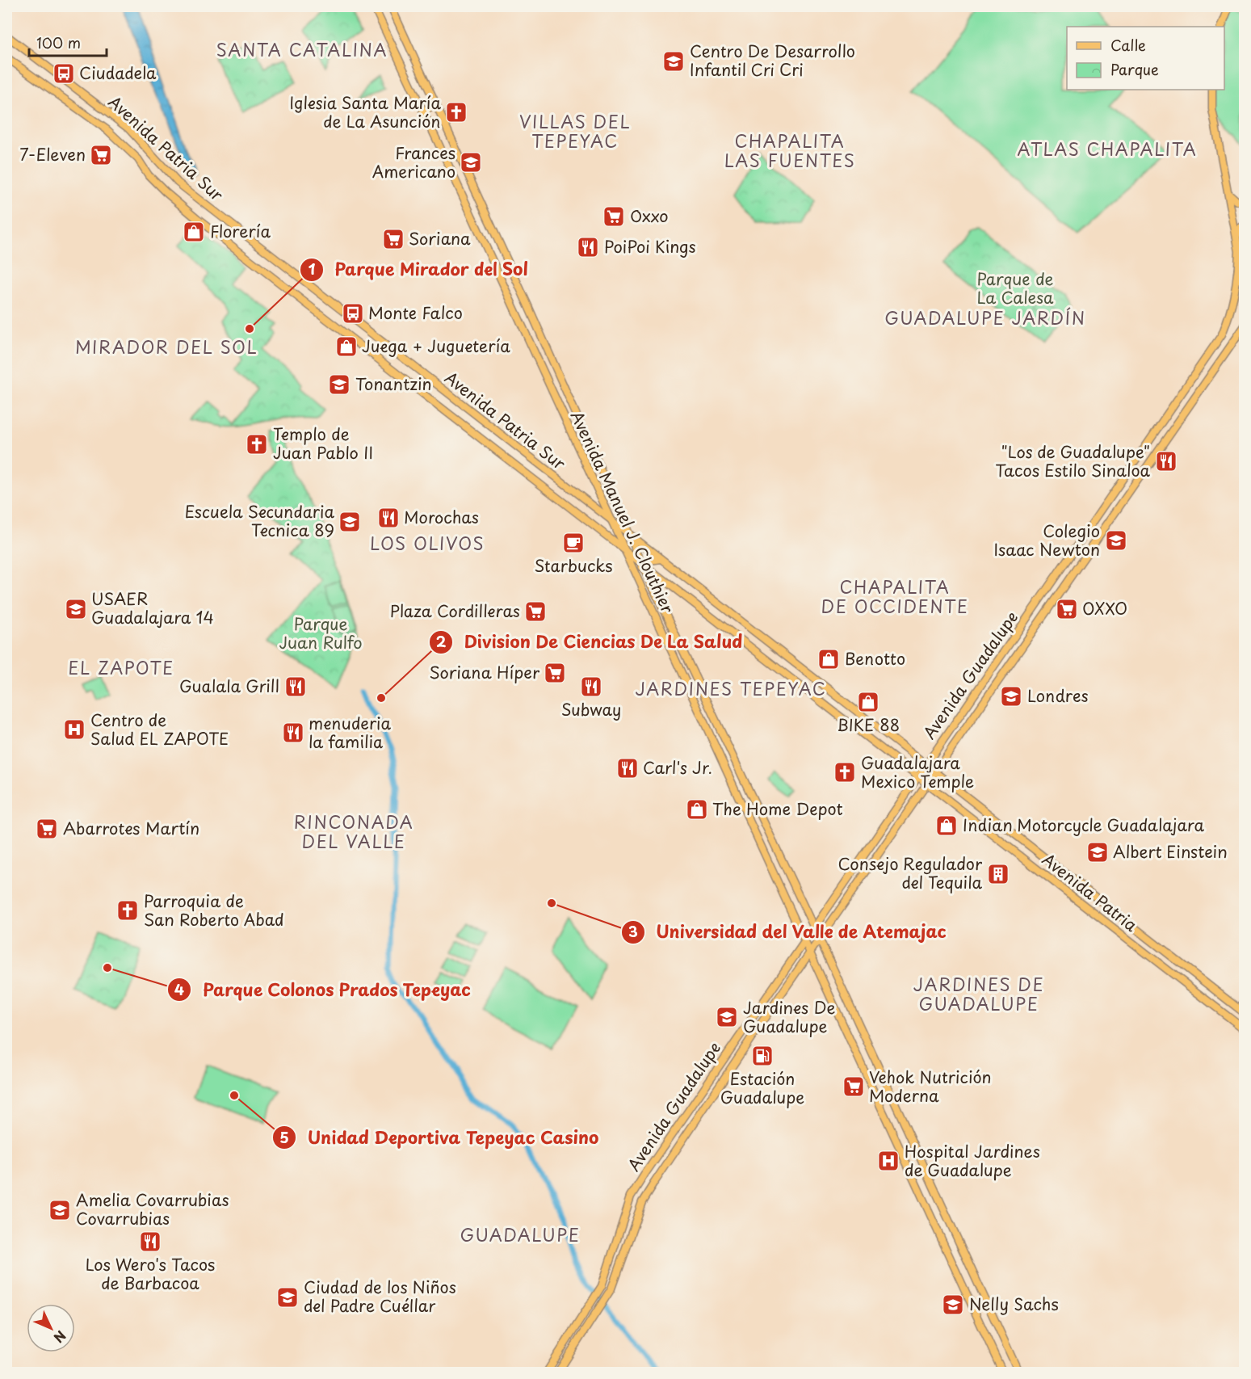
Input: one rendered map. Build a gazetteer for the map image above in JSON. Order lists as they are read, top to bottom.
{
  "streets": {
    "main road": [
      "Avenida Patria Sur",
      "Avenida Manuel J. Clouthier",
      "Avenida Guadalupe",
      "Avenida Patria"
    ]
  },
  "crossings": [
    ["Avenida Patria Sur", "Avenida Manuel J. Clouthier"],
    ["Avenida Patria Sur", "Avenida Guadalupe"],
    ["Avenida Patria Sur", "Avenida Patria"],
    ["Avenida Manuel J. Clouthier", "Avenida Guadalupe"],
    ["Avenida Guadalupe", "Avenida Patria"]
  ],
  "districts": [
    "SANTA CATALINA",
    "VILLAS DEL TEPEYAC",
    "CHAPALITA LAS FUENTES",
    "ATLAS CHAPALITA",
    "GUADALUPE JARDÍN",
    "MIRADOR DEL SOL",
    "LOS OLIVOS",
    "CHAPALITA DE OCCIDENTE",
    "EL ZAPOTE",
    "JARDINES TEPEYAC",
    "RINCONADA DEL VALLE",
    "JARDINES DE GUADALUPE",
    "GUADALUPE"
  ],
  "parks": ["Parque de La Calesa", "Parque Juan Rulfo"],
  "places": {
    "school or university": [
      "Centro De Desarrollo Infantil Cri Cri",
      "Frances Americano",
      "Tonantzin",
      "Escuela Secundaria Tecnica 89",
      "Colegio Isaac Newton",
      "USAER Guadalajara 14",
      "Londres",
      "Albert Einstein",
      "Jardines De Guadalupe",
      "Amelia Covarrubias Covarrubias",
      "Ciudad de los Niños del Padre Cuéllar",
      "Nelly Sachs"
    ],
    "bus stop": ["Ciudadela", "Monte Falco"],
    "church": [
      "Iglesia Santa María de La Asunción",
      "Templo de Juan Pablo II",
      "Guadalajara Mexico Temple",
      "Parroquia de San Roberto Abad"
    ],
    "supermarket": [
      "7-Eleven",
      "Oxxo",
      "Soriana",
      "OXXO",
      "Plaza Cordilleras",
      "Soriana Híper",
      "Abarrotes Martín",
      "Vehok Nutrición Moderna"
    ],
    "shop": [
      "Florería",
      "Juega + Juguetería",
      "Benotto",
      "BIKE 88",
      "The Home Depot",
      "Indian Motorcycle Guadalajara"
    ],
    "restaurant": [
      "PoiPoi Kings",
      "\"Los de Guadalupe\" Tacos Estilo Sinaloa",
      "Morochas",
      "Gualala Grill",
      "Subway",
      "menuderia la familia",
      "Carl's Jr.",
      "Los Wero's Tacos de Barbacoa"
    ],
    "other": [
      "Parque Mirador del Sol",
      "Division De Ciencias De La Salud",
      "Universidad del Valle de Atemajac",
      "Parque Colonos Prados Tepeyac",
      "Unidad Deportiva Tepeyac Casino"
    ],
    "cafe": ["Starbucks"],
    "hospital": ["Centro de Salud EL ZAPOTE", "Hospital Jardines de Guadalupe"],
    "building": ["Consejo Regulador del Tequila"],
    "fuel station": ["Estación Guadalupe"]
  },
  "legend": ["Calle", "Parque"],
  "scale_bar": "100 m",
  "north": "bottom right"
}
